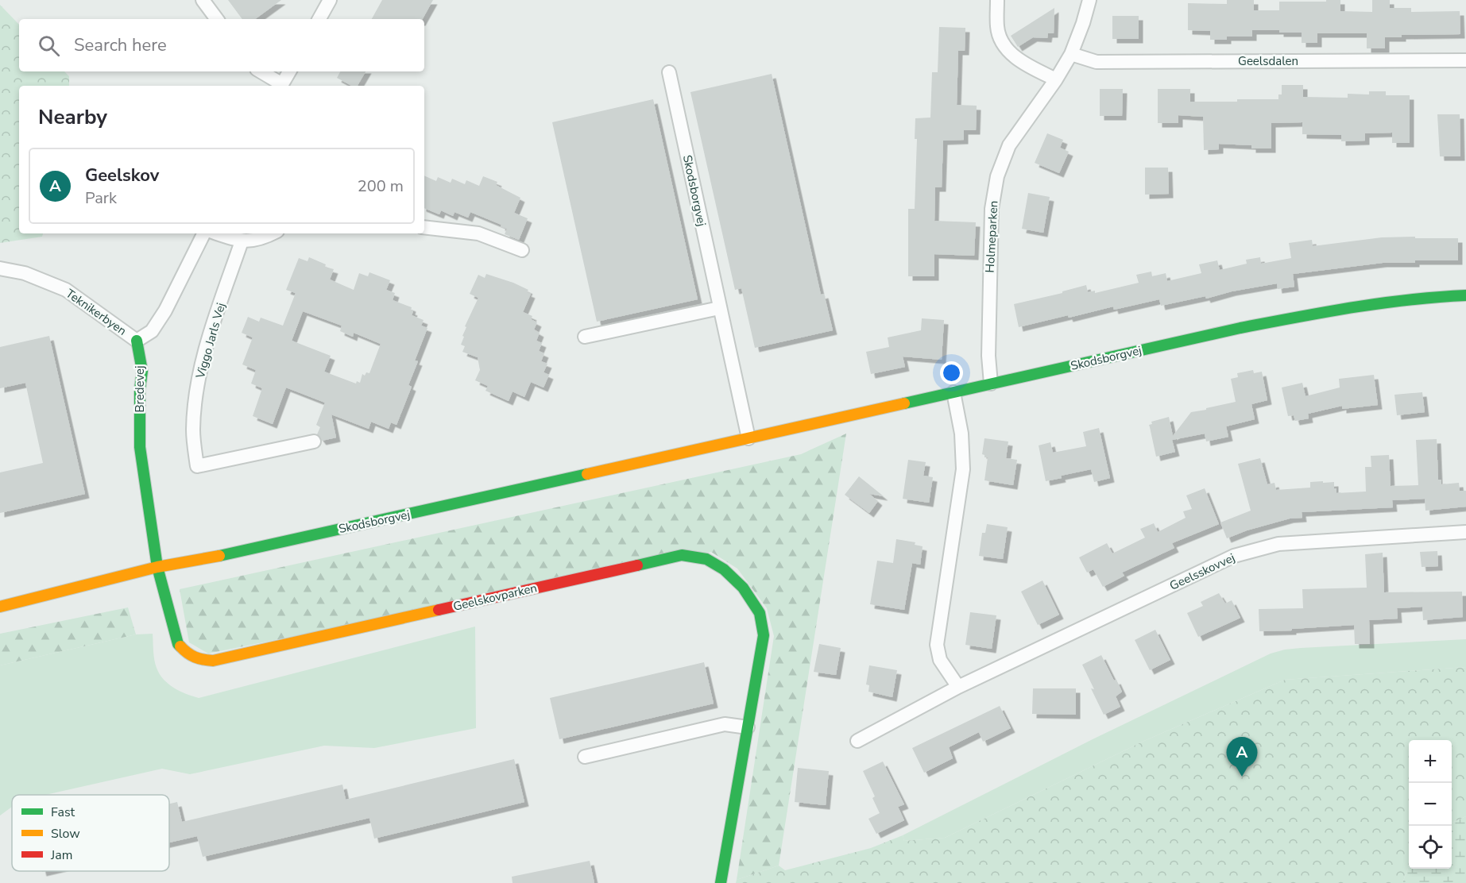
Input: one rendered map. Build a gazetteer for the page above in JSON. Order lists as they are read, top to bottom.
{
  "streets": {
    "street": [
      "Geelsdalen",
      "Skodsborgvej",
      "Holmeparken",
      "Teknikerbyen",
      "Viggo Jarls Vej",
      "Bredevej",
      "Geelsskovvej",
      "Geelskovparken"
    ]
  },
  "crossings": [
    ["Geelsdalen", "Holmeparken"],
    ["Skodsborgvej", "Holmeparken"],
    ["Skodsborgvej", "Bredevej"],
    ["Skodsborgvej", "Geelskovparken"],
    ["Teknikerbyen", "Bredevej"],
    ["Bredevej", "Geelskovparken"]
  ],
  "legend": ["Fast", "Slow", "Jam"],
  "page": {
    "search": "Search here",
    "heading": "Nearby",
    "list": [
      {
        "mark": "A",
        "name": "Geelskov",
        "note": "Park",
        "value": "200 m"
      }
    ],
    "pins": "A",
    "map_buttons": ["+", "−"]
  }
}
